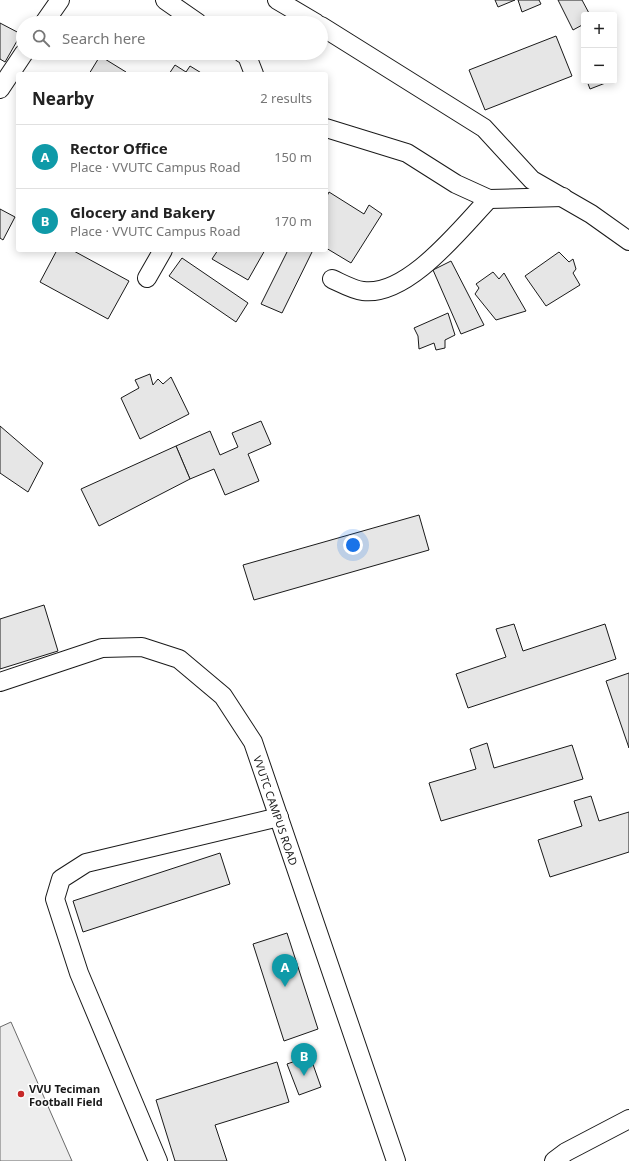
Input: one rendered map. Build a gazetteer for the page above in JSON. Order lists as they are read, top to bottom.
{
  "streets": {
    "street": ["VVUTC CAMPUS ROAD"]
  },
  "places": ["VVU Teciman Football Field"],
  "page": {
    "map_buttons": ["+", "−"],
    "search": "Search here",
    "heading": ["Nearby", "2 results"],
    "list": [
      {
        "mark": "A",
        "name": "Rector Office",
        "note": "Place · VVUTC Campus Road",
        "value": "150 m"
      },
      {
        "mark": "B",
        "name": "Glocery and Bakery",
        "note": "Place · VVUTC Campus Road",
        "value": "170 m"
      }
    ],
    "pins": ["A", "B"]
  }
}
